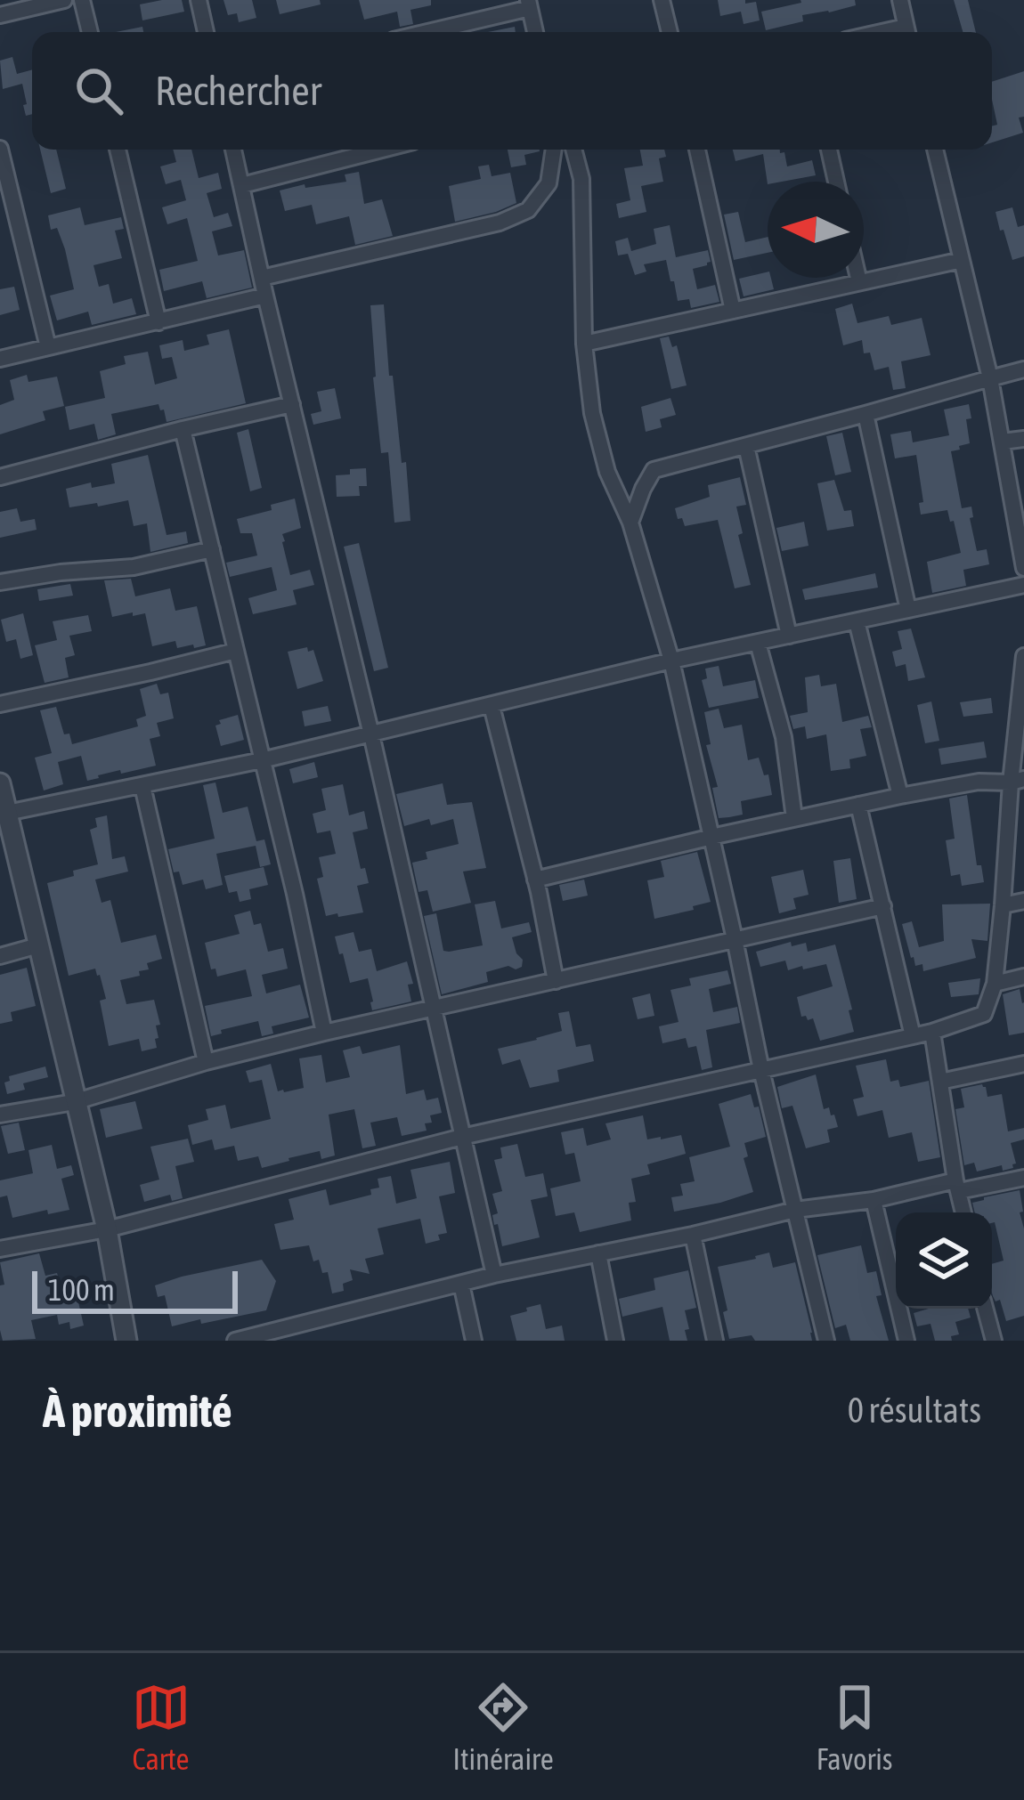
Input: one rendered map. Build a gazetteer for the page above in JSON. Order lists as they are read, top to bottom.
{
  "scale_bar": "100 m",
  "north": "left",
  "page": {
    "search": "Rechercher",
    "scale": "100 m",
    "heading": ["À proximité", "0 résultats"],
    "nav": ["Carte", "Itinéraire", "Favoris"]
  }
}
